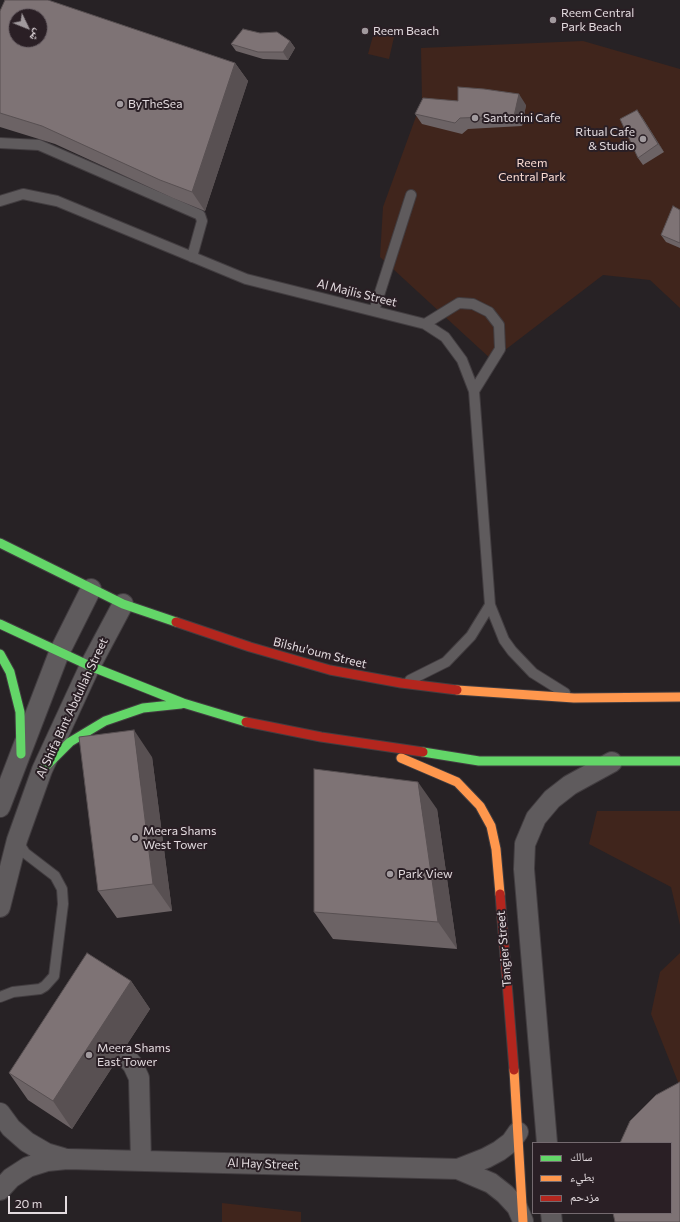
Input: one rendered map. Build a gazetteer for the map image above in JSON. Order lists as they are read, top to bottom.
{
  "streets": {
    "main road": ["Bilshu'oum Street", "Tangier Street"],
    "street": ["Al Shifa Bint Abdullah Street", "Al Hay Street"],
    "lane": ["Al Majlis Street"]
  },
  "crossings": [
    ["Al Majlis Street", "Bilshu'oum Street"],
    ["Bilshu'oum Street", "Al Shifa Bint Abdullah Street"],
    ["Tangier Street", "Al Hay Street"]
  ],
  "parks": ["Reem Central Park"],
  "places": [
    "Reem Central Park Beach",
    "Reem Beach",
    "ByTheSea",
    "Santorini Cafe",
    "Ritual Cafe & Studio",
    "Meera Shams West Tower",
    "Park View",
    "Meera Shams East Tower"
  ],
  "legend": ["سالك", "بطيء", "مزدحم"],
  "scale_bar": "20 m",
  "north": "bottom right"
}
